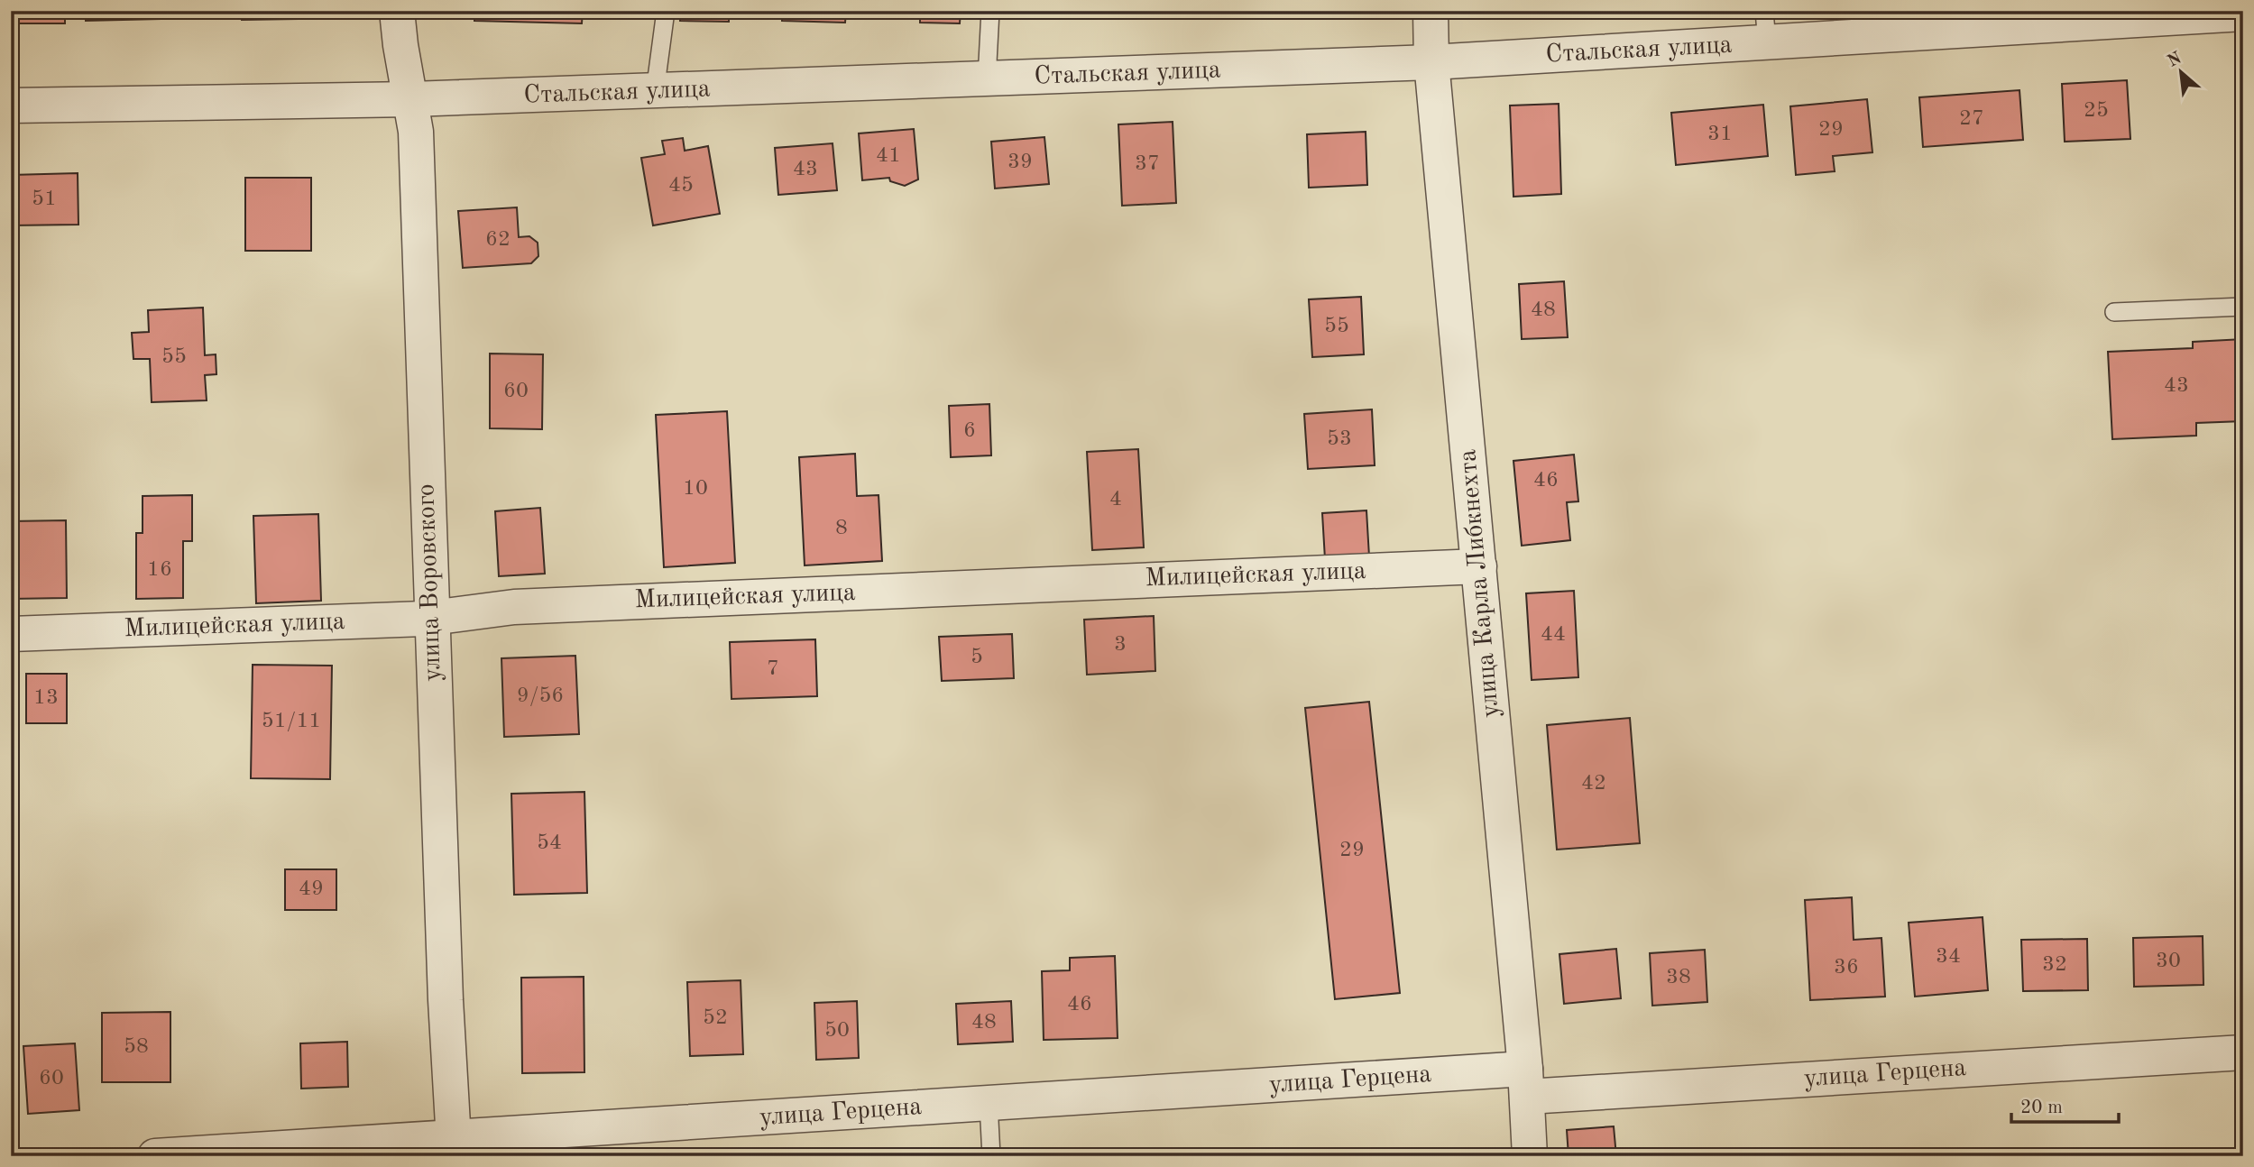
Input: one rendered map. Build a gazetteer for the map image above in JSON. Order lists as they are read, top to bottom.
{
  "streets": {
    "street": [
      "Стальская улица",
      "Милицейская улица",
      "улица Воровского",
      "улица Карла Либкнехта",
      "улица Герцена"
    ]
  },
  "crossings": [
    ["Стальская улица", "улица Воровского"],
    ["Стальская улица", "улица Карла Либкнехта"],
    ["Милицейская улица", "улица Воровского"],
    ["Милицейская улица", "улица Карла Либкнехта"],
    ["улица Воровского", "улица Герцена"],
    ["улица Карла Либкнехта", "улица Герцена"]
  ],
  "house_numbers": [
    "25",
    "27",
    "29",
    "31",
    "41",
    "39",
    "37",
    "43",
    "45",
    "51",
    "62",
    "48",
    "55",
    "55",
    "43",
    "60",
    "6",
    "53",
    "46",
    "10",
    "4",
    "8",
    "16",
    "44",
    "3",
    "5",
    "7",
    "9/56",
    "13",
    "51/11",
    "42",
    "54",
    "29",
    "49",
    "34",
    "30",
    "32",
    "36",
    "38",
    "46",
    "52",
    "48",
    "50",
    "58",
    "60"
  ],
  "scale_bar": "20 m",
  "north": "top left"
}
